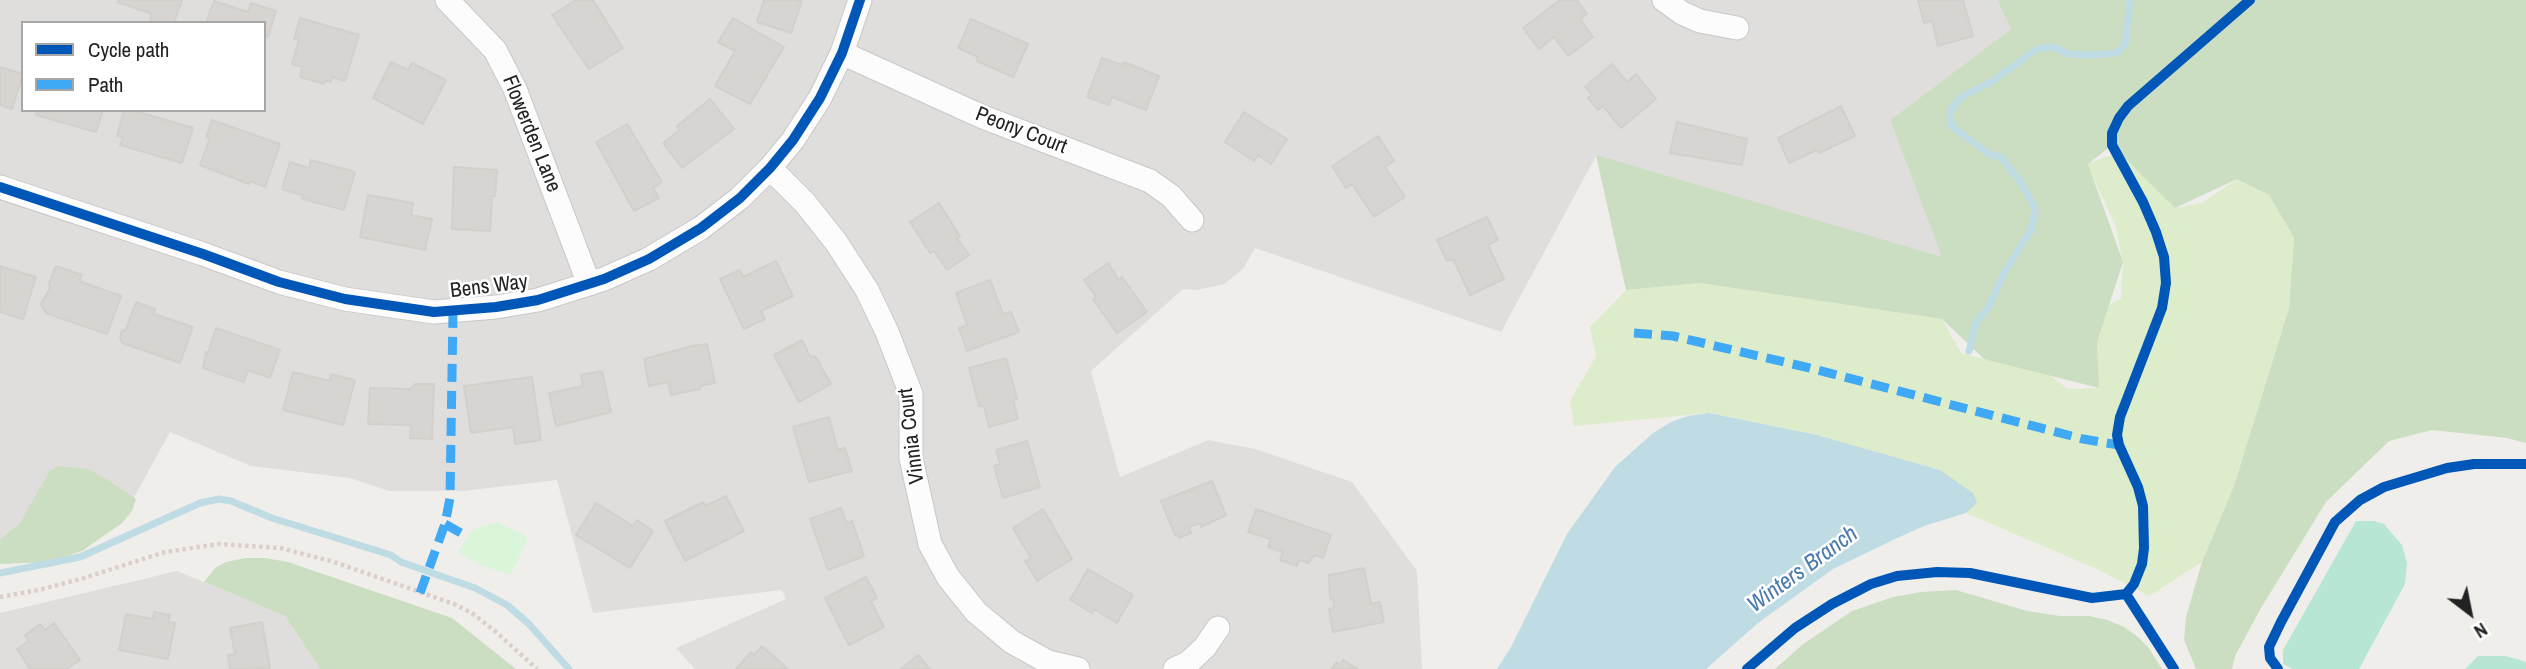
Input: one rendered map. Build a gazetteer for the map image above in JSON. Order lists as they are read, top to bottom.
{
  "streets": {
    "street": [
      "Peony Court",
      "Flowerden Lane",
      "Bens Way",
      "Vinnia Court"
    ]
  },
  "crossings": [
    ["Peony Court", "Bens Way"],
    ["Flowerden Lane", "Bens Way"],
    ["Bens Way", "Vinnia Court"]
  ],
  "water": ["Winters Branch"],
  "legend": ["Cycle path", "Path"],
  "north": "bottom right"
}
